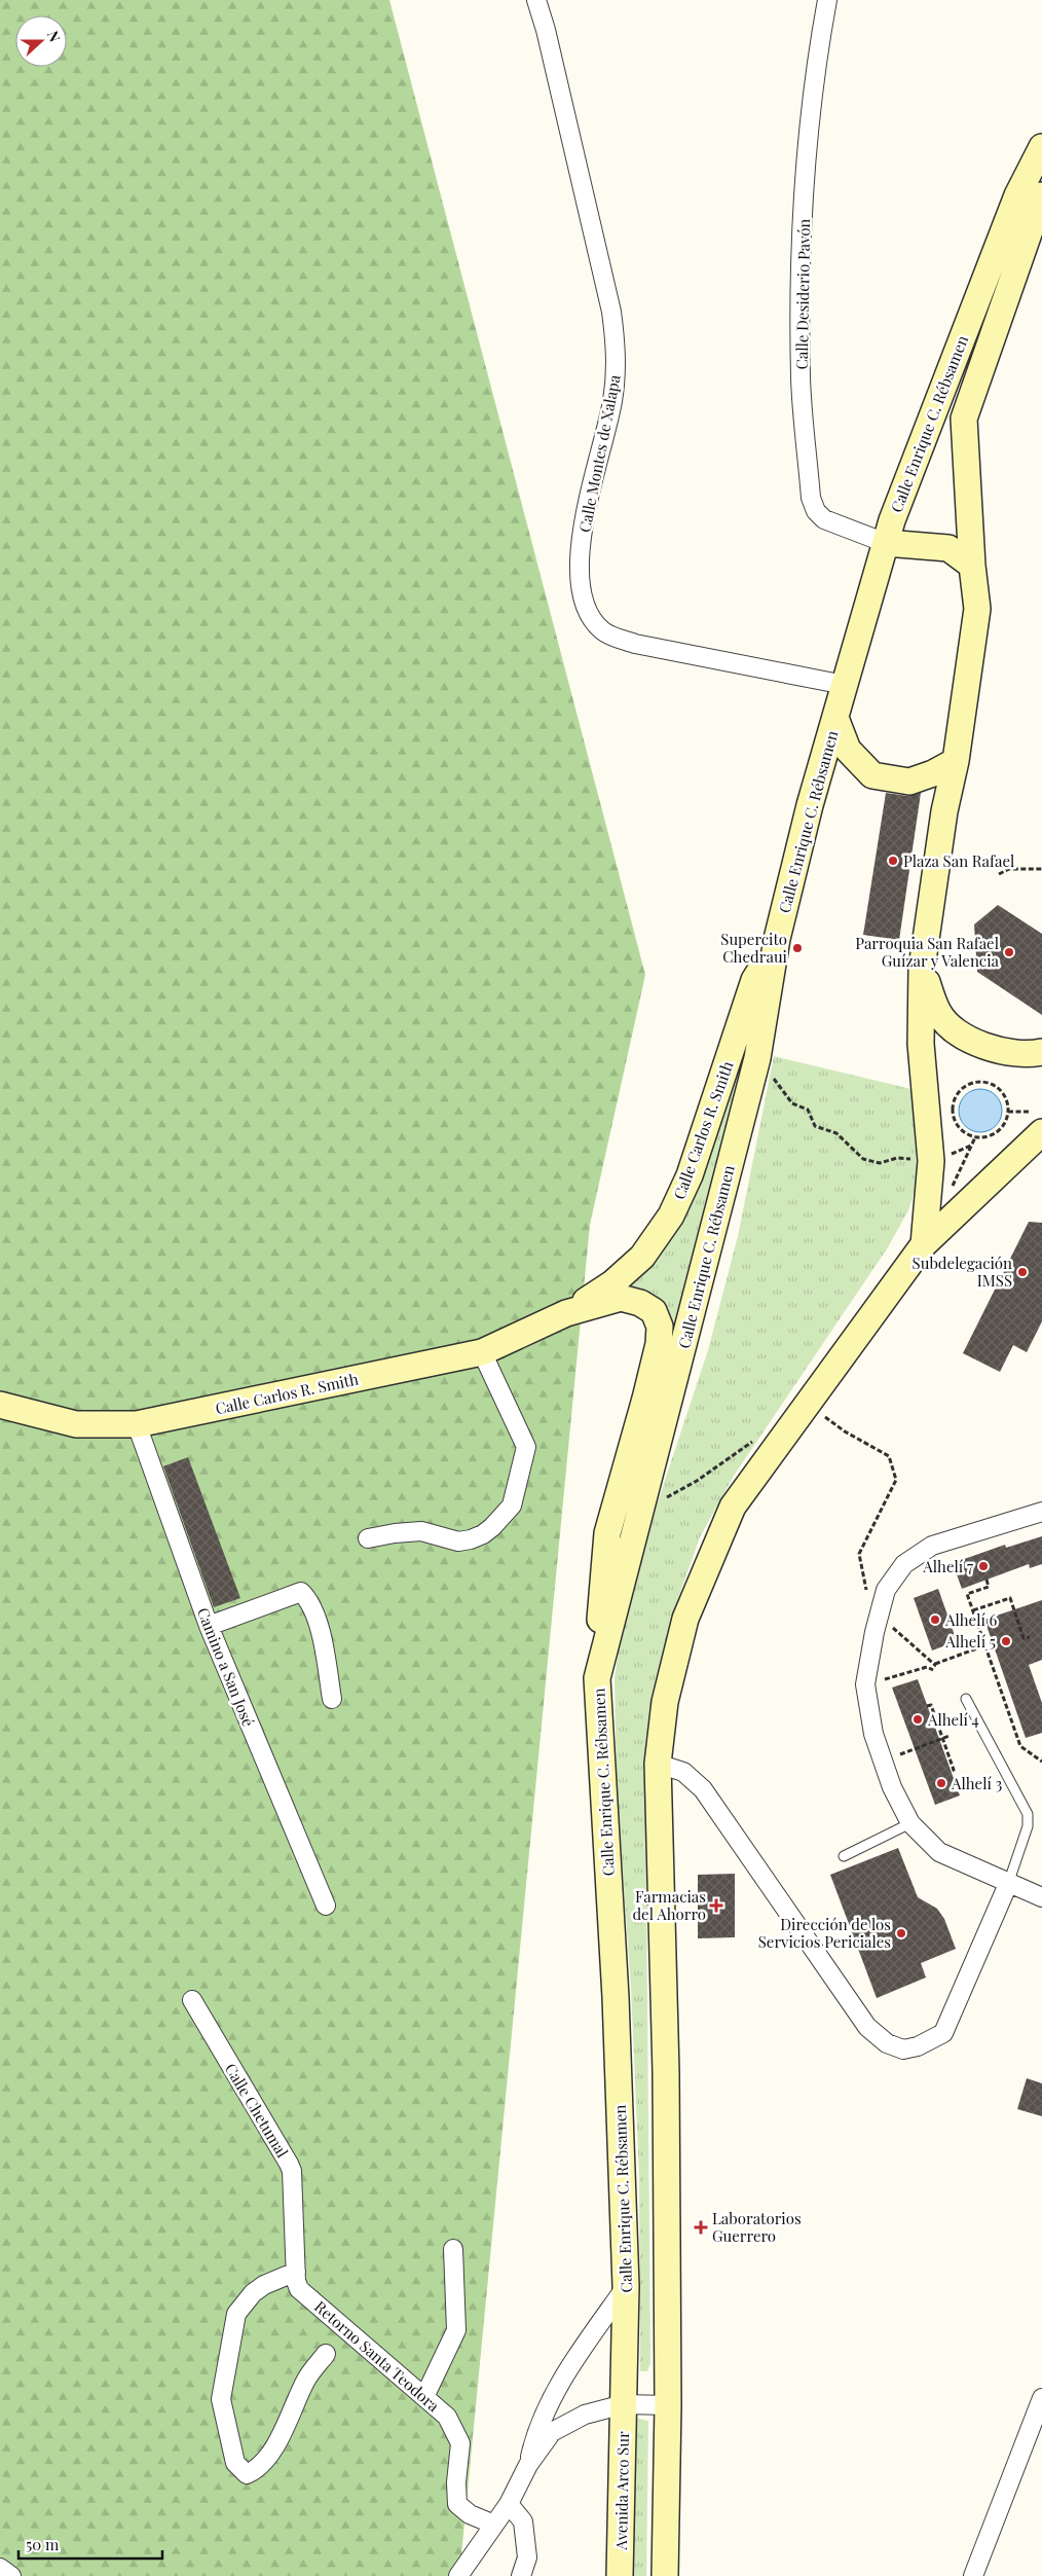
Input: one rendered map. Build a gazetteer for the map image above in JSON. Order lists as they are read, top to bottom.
{
  "streets": {
    "main road": ["Calle Enrique C. Rébsamen", "Calle Carlos R. Smith", "Avenida Arco Sur"],
    "street": [
      "Calle Desiderio Pavón",
      "Calle Montes de Xalapa",
      "Camino a San José",
      "Calle Chetumal",
      "Retorno Santa Teodora"
    ]
  },
  "crossings": [
    ["Calle Desiderio Pavón", "Calle Enrique C. Rébsamen"],
    ["Calle Enrique C. Rébsamen", "Calle Montes de Xalapa"],
    ["Calle Enrique C. Rébsamen", "Calle Carlos R. Smith"],
    ["Calle Enrique C. Rébsamen", "Avenida Arco Sur"],
    ["Calle Carlos R. Smith", "Camino a San José"],
    ["Calle Chetumal", "Retorno Santa Teodora"]
  ],
  "places": {
    "other": [
      "Plaza San Rafael",
      "Supercito Chedraui",
      "Parroquia San Rafael Guízar y Valencia",
      "Subdelegación IMSS",
      "Alhelí 7",
      "Alhelí 6",
      "Alhelí 5",
      "Alhelí 4",
      "Alhelí 3",
      "Dirección de los Servicios Periciales"
    ],
    "health": ["Farmacias del Ahorro", "Laboratorios Guerrero"]
  },
  "scale_bar": "50 m",
  "north": "right"
}
